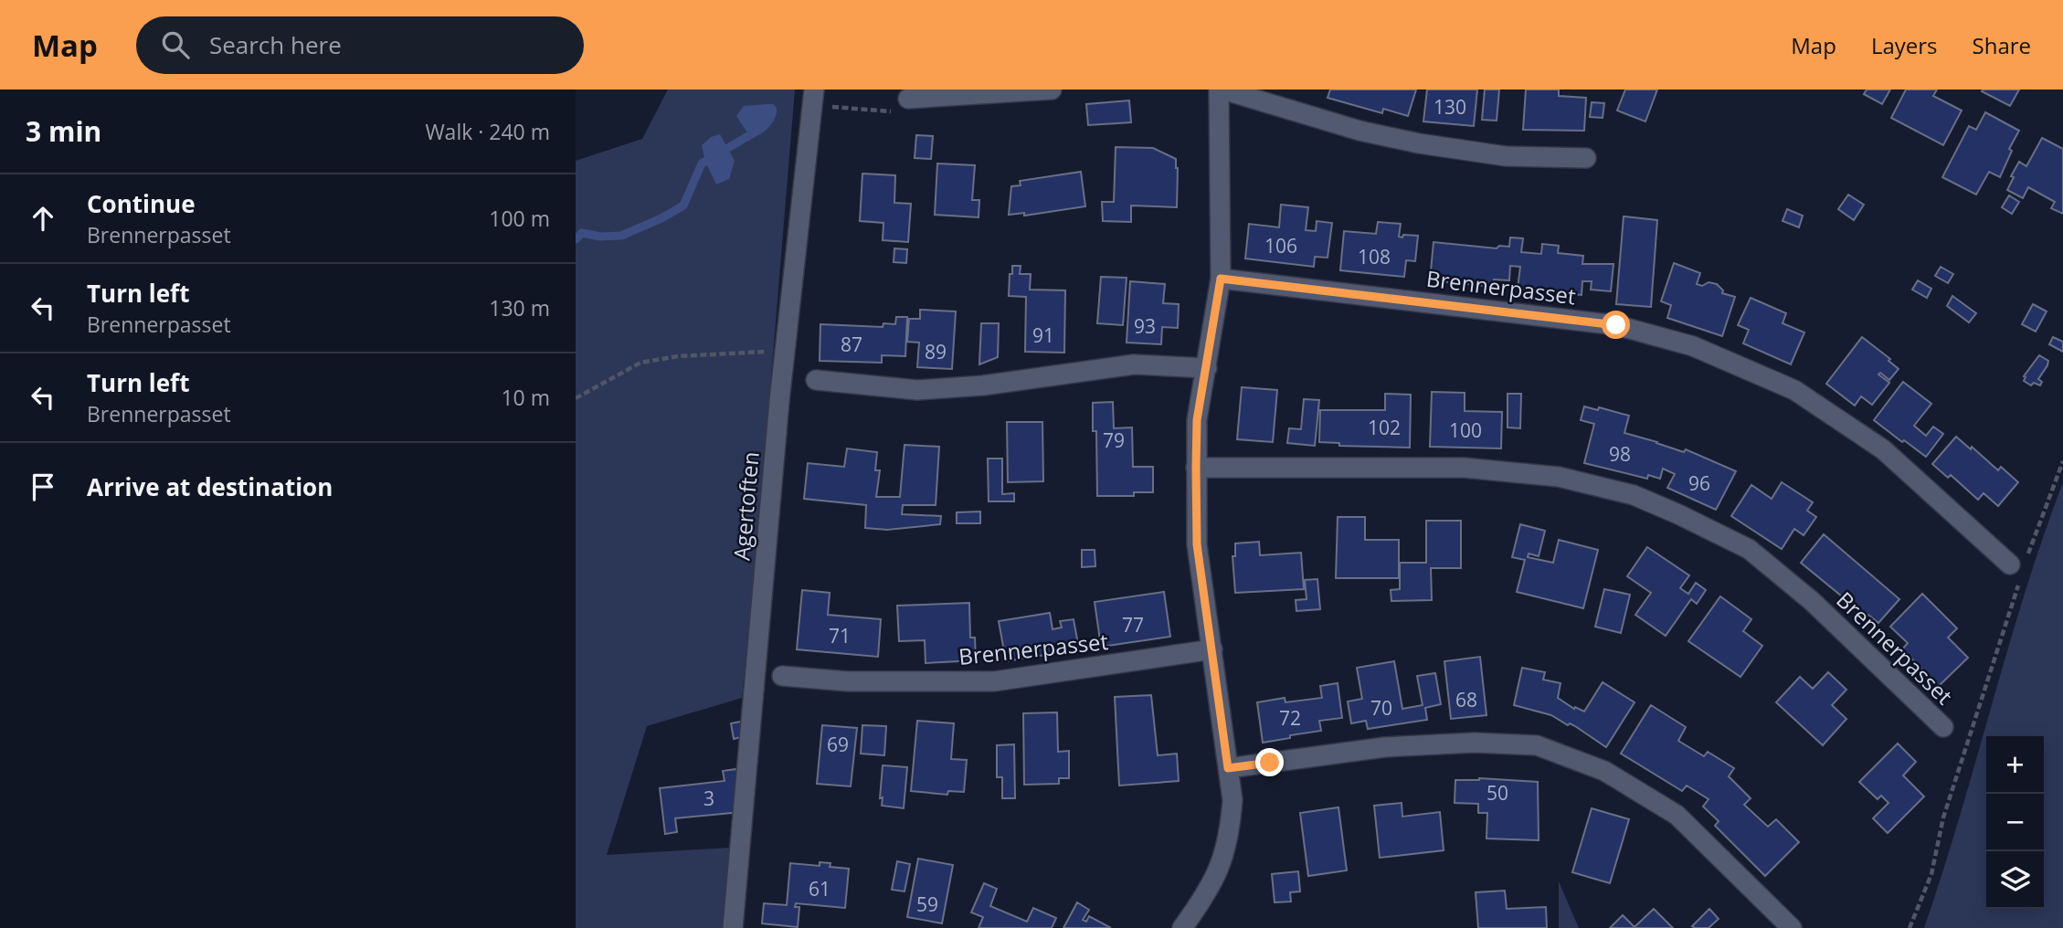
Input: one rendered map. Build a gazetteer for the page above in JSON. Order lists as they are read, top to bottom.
{
  "streets": {
    "street": ["Brennerpasset", "Agertoften"]
  },
  "house_numbers": [
    "130",
    "106",
    "108",
    "93",
    "91",
    "87",
    "89",
    "102",
    "100",
    "79",
    "98",
    "96",
    "77",
    "71",
    "68",
    "70",
    "72",
    "69",
    "50",
    "3",
    "61",
    "59"
  ],
  "page": {
    "header": "Map",
    "search": "Search here",
    "nav": ["Map", "Layers", "Share"],
    "heading": ["3 min", "Walk · 240 m"],
    "list": [
      ["Continue", "Brennerpasset", "100 m"],
      ["Turn left", "Brennerpasset", "130 m"],
      ["Turn left", "Brennerpasset", "10 m"],
      "Arrive at destination"
    ],
    "map_buttons": ["+", "−"]
  }
}
